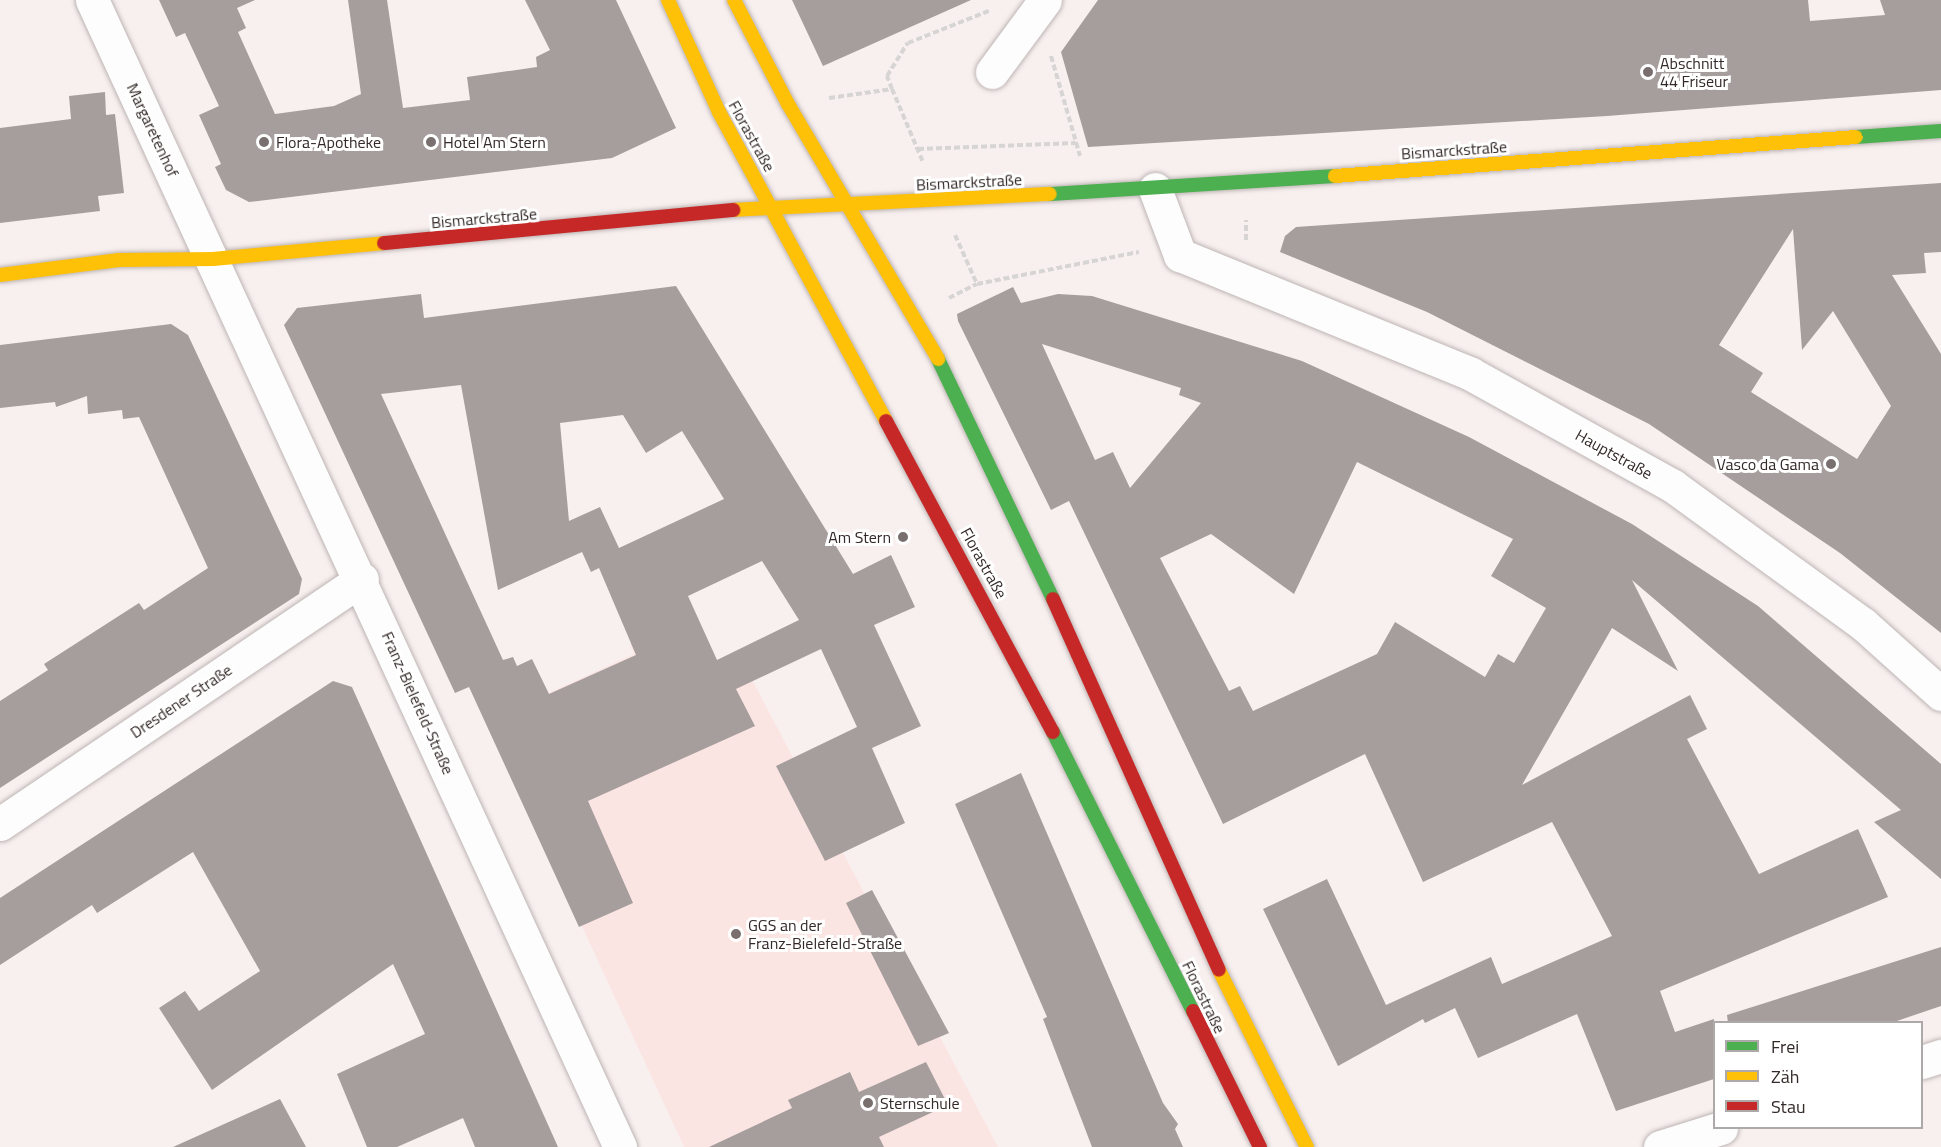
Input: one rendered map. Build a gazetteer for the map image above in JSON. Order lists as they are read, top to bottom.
{
  "streets": {
    "main road": ["Florastraße", "Bismarckstraße"],
    "street": [
      "Margaretenhof",
      "Hauptstraße",
      "Dresdener Straße",
      "Franz-Bielefeld-Straße"
    ]
  },
  "crossings": [
    ["Margaretenhof", "Bismarckstraße"],
    ["Margaretenhof", "Franz-Bielefeld-Straße"],
    ["Florastraße", "Bismarckstraße"],
    ["Bismarckstraße", "Hauptstraße"],
    ["Bismarckstraße", "Franz-Bielefeld-Straße"],
    ["Dresdener Straße", "Franz-Bielefeld-Straße"]
  ],
  "places": [
    "Abschnitt 44 Friseur",
    "Flora-Apotheke",
    "Hotel Am Stern",
    "Vasco da Gama",
    "Am Stern",
    "GGS an der Franz-Bielefeld-Straße",
    "Sternschule"
  ],
  "legend": ["Frei", "Zäh", "Stau"]
}
